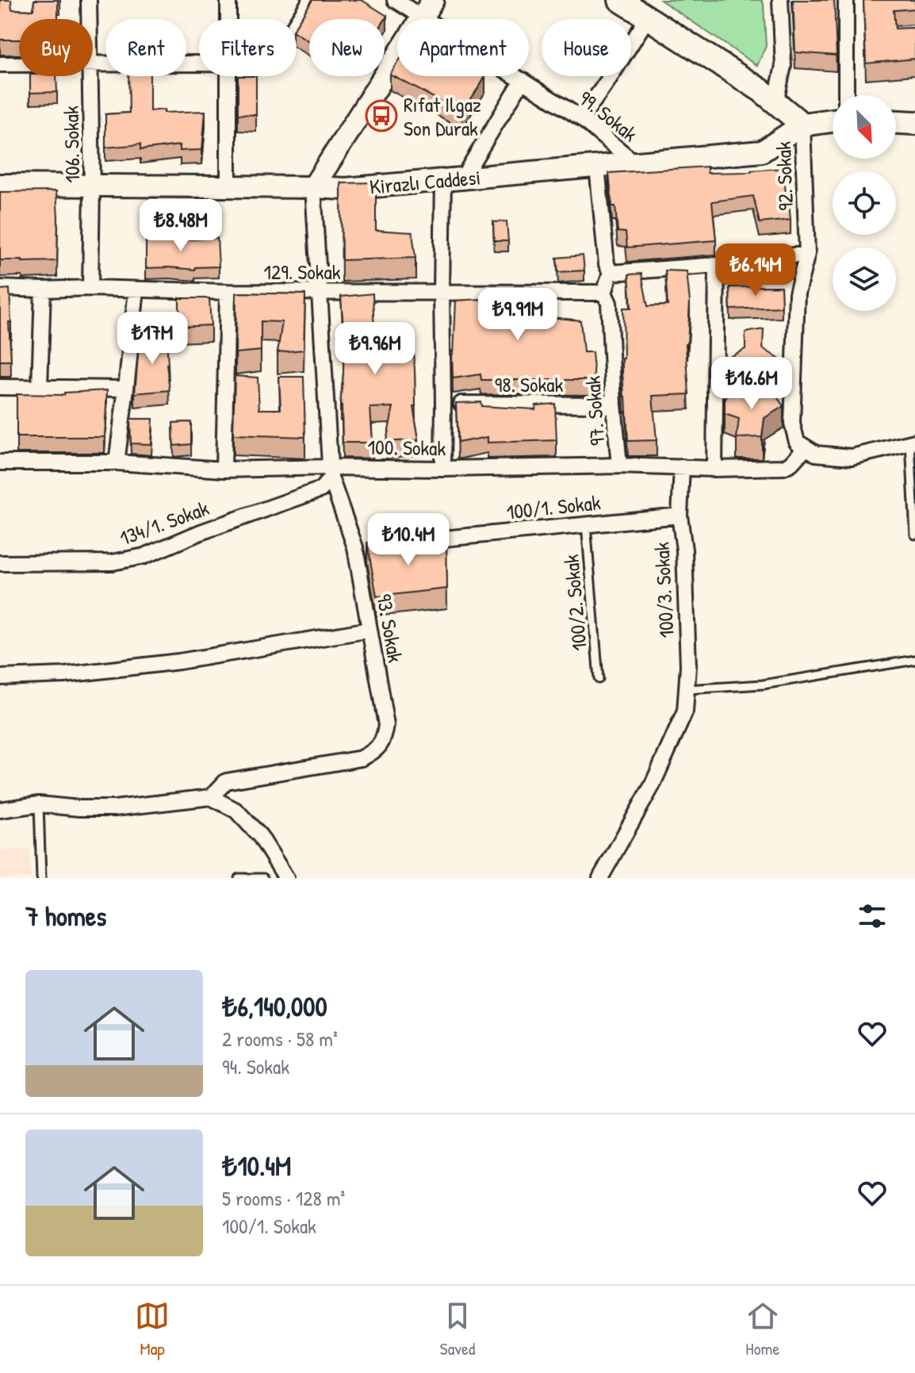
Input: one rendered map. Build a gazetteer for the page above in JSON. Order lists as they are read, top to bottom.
{
  "streets": {
    "main road": ["Kirazlı Caddesi"],
    "street": [
      "99. Sokak",
      "106. Sokak",
      "92. Sokak",
      "129. Sokak",
      "98. Sokak",
      "97. Sokak",
      "100. Sokak",
      "100/1. Sokak",
      "134/1. Sokak",
      "100/3. Sokak",
      "93. Sokak"
    ],
    "lane": ["100/2. Sokak"]
  },
  "crossings": [
    ["99. Sokak", "Kirazlı Caddesi"],
    ["106. Sokak", "Kirazlı Caddesi"],
    ["106. Sokak", "129. Sokak"],
    ["92. Sokak", "Kirazlı Caddesi"],
    ["92. Sokak", "100. Sokak"],
    ["Kirazlı Caddesi", "97. Sokak"],
    ["Kirazlı Caddesi", "93. Sokak"],
    ["129. Sokak", "97. Sokak"],
    ["129. Sokak", "93. Sokak"],
    ["98. Sokak", "97. Sokak"],
    ["97. Sokak", "100. Sokak"],
    ["100. Sokak", "134/1. Sokak"],
    ["100. Sokak", "100/3. Sokak"],
    ["100. Sokak", "93. Sokak"],
    ["100/1. Sokak", "100/3. Sokak"],
    ["100/1. Sokak", "100/2. Sokak"],
    ["100/1. Sokak", "93. Sokak"],
    ["134/1. Sokak", "93. Sokak"]
  ],
  "places": {
    "bus stop": ["Rıfat Ilgaz Son Durak"]
  },
  "north": "bottom right",
  "page": {
    "chip": [
      "Buy",
      "Rent",
      "Filters",
      "New",
      "Apartment",
      "House"
    ],
    "price": [
      "₺8.48M",
      "₺6.14M",
      "₺9.91M",
      "₺17M",
      "₺9.96M",
      "₺16.6M",
      "₺10.4M"
    ],
    "heading": "7 homes",
    "list": [
      {
        "name": "₺6,140,000",
        "note": "2 rooms · 58 m² · 94. Sokak"
      },
      {
        "name": "₺10.4M",
        "note": "5 rooms · 128 m² · 100/1. Sokak"
      }
    ],
    "tabs": ["Map", "Saved", "Home"]
  }
}
